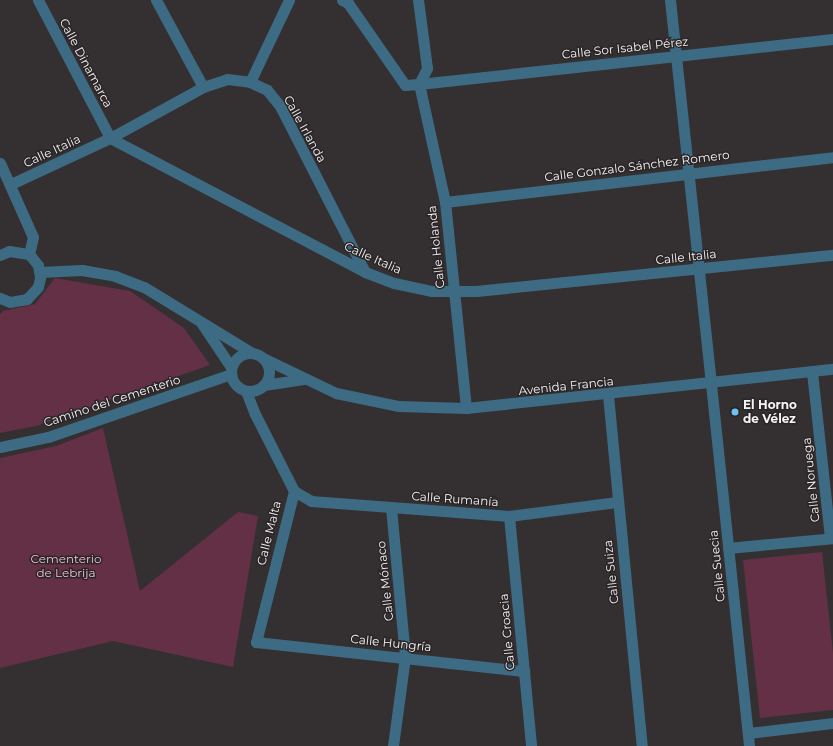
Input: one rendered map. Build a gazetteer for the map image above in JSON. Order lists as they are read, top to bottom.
{
  "streets": {
    "street": [
      "Calle Sor Isabel Pérez",
      "Calle Dinamarca",
      "Calle Irlanda",
      "Calle Italia",
      "Calle Gonzalo Sánchez Romero",
      "Calle Holanda",
      "Avenida Francia",
      "Camino del Cementerio",
      "Calle Noruega",
      "Calle Rumanía",
      "Calle Malta",
      "Calle Suecia",
      "Calle Suiza",
      "Calle Mónaco",
      "Calle Croacia",
      "Calle Hungría"
    ]
  },
  "crossings": [
    ["Calle Sor Isabel Pérez", "Calle Holanda"],
    ["Calle Sor Isabel Pérez", "Calle Suecia"],
    ["Calle Dinamarca", "Calle Irlanda"],
    ["Calle Dinamarca", "Calle Italia"],
    ["Calle Irlanda", "Calle Italia"],
    ["Calle Italia", "Calle Holanda"],
    ["Calle Italia", "Calle Suecia"],
    ["Calle Gonzalo Sánchez Romero", "Calle Holanda"],
    ["Calle Gonzalo Sánchez Romero", "Calle Suecia"],
    ["Calle Holanda", "Avenida Francia"],
    ["Avenida Francia", "Camino del Cementerio"],
    ["Avenida Francia", "Calle Noruega"],
    ["Avenida Francia", "Calle Malta"],
    ["Avenida Francia", "Calle Suecia"],
    ["Avenida Francia", "Calle Suiza"],
    ["Camino del Cementerio", "Calle Malta"],
    ["Calle Rumanía", "Calle Malta"],
    ["Calle Rumanía", "Calle Suiza"],
    ["Calle Rumanía", "Calle Mónaco"],
    ["Calle Rumanía", "Calle Croacia"],
    ["Calle Malta", "Calle Hungría"],
    ["Calle Mónaco", "Calle Hungría"],
    ["Calle Croacia", "Calle Hungría"]
  ],
  "parks": ["Cementerio de Lebrija"],
  "places": ["El Horno de Vélez"]
}
